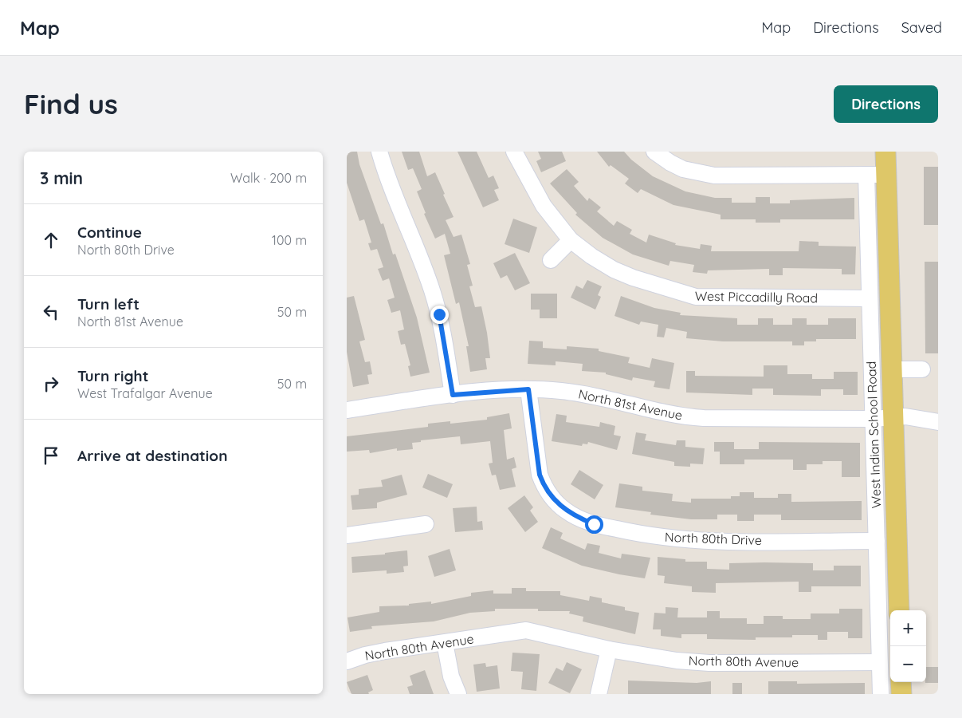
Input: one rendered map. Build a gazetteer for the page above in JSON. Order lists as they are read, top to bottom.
{
  "streets": {
    "main road": ["West Indian School Road"],
    "street": [
      "West Piccadilly Road",
      "North 81st Avenue",
      "North 80th Drive",
      "North 80th Avenue"
    ]
  },
  "crossings": [
    ["West Piccadilly Road", "West Indian School Road"],
    ["North 81st Avenue", "West Indian School Road"],
    ["North 81st Avenue", "North 80th Drive"],
    ["West Indian School Road", "North 80th Drive"],
    ["West Indian School Road", "North 80th Avenue"]
  ],
  "page": {
    "header": "Map",
    "nav": ["Map", "Directions", "Saved"],
    "buttons": "Directions",
    "title": "Find us",
    "heading": ["3 min", "Walk · 200 m"],
    "list": [
      ["Continue", "North 80th Drive", "100 m"],
      ["Turn left", "North 81st Avenue", "50 m"],
      ["Turn right", "West Trafalgar Avenue", "50 m"],
      "Arrive at destination"
    ],
    "map_buttons": ["+", "−"]
  }
}
